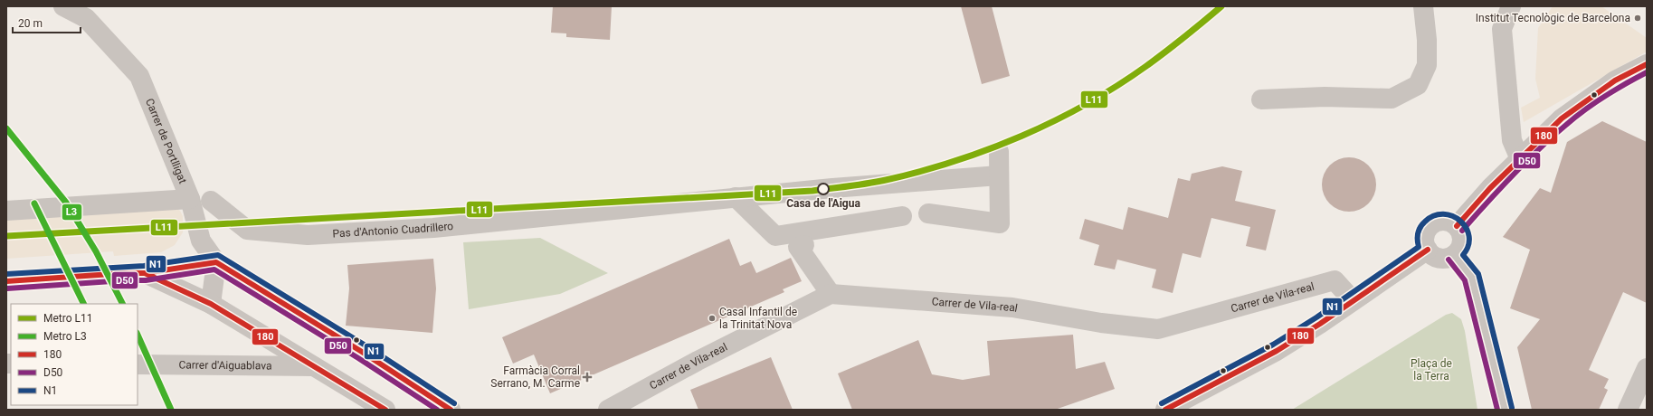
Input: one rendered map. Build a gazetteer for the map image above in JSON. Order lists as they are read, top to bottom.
{
  "streets": {
    "street": [
      "Carrer de Portlligat",
      "Pas d'Antonio Cuadrillero",
      "Carrer de Vila-real",
      "Carrer d'Aiguablava"
    ]
  },
  "crossings": [
    ["Carrer de Portlligat", "Carrer d'Aiguablava"]
  ],
  "parks": ["Plaça de la Terra"],
  "places": {
    "other": ["Institut Tecnològic de Barcelona", "Casa de l'Aigua", "Casal Infantil de la Trinitat Nova"],
    "health": ["Farmàcia Corral Serrano, M. Carme"]
  },
  "lines": [
    "metro line L11",
    "transit line 180",
    "transit line D50",
    "metro line L3",
    "transit line N1"
  ],
  "legend": [
    "Metro L11",
    "Metro L3",
    "180",
    "D50",
    "N1"
  ],
  "scale_bar": "20 m"
}
